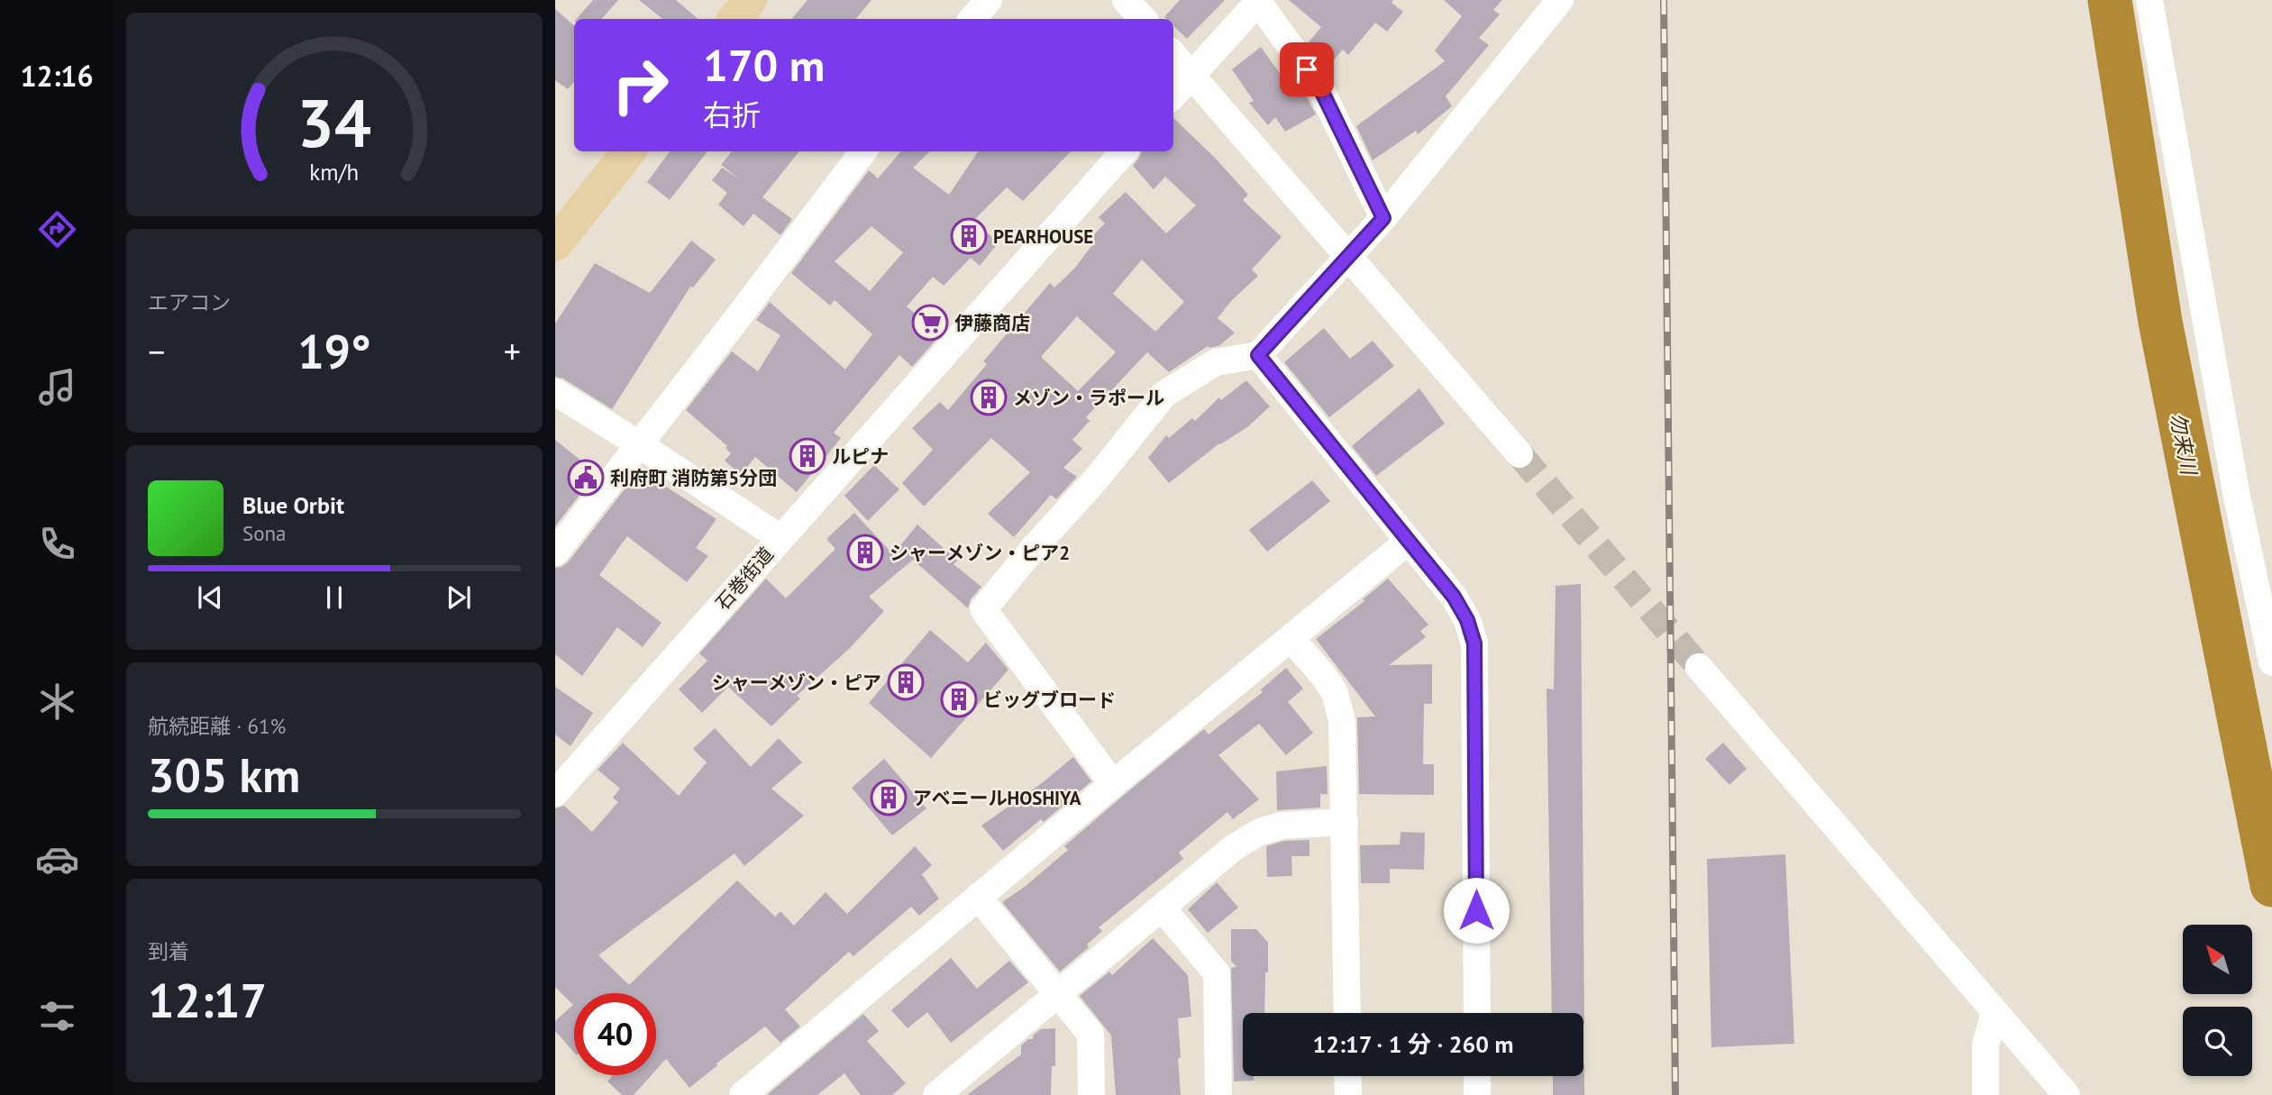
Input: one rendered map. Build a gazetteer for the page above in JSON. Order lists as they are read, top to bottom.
{
  "streets": {
    "street": ["石巻街道"]
  },
  "water": ["勿来川"],
  "places": {
    "building": [
      "PEARHOUSE",
      "メゾン・ラポール",
      "ルピナ",
      "シャーメゾン・ピア2",
      "シャーメゾン・ピア",
      "ビッグブロード",
      "アベニールHOSHIYA"
    ],
    "supermarket": ["伊藤商店"],
    "public building": ["利府町 消防第5分団"]
  },
  "north": "top left",
  "page": {
    "tabs": "12:16",
    "turn": ["170 m", "右折"],
    "tile": [
      "エアコン",
      ["航続距離 · 61%", "305 km"],
      ["到着", "12:17"]
    ],
    "heat": ["−", "19°", "+"],
    "song": ["Blue Orbit", "Sona"],
    "limit": "40",
    "trip": "12:17 · 1 分 · 260 m",
    "gauge": ["34", "km/h"]
  }
}
